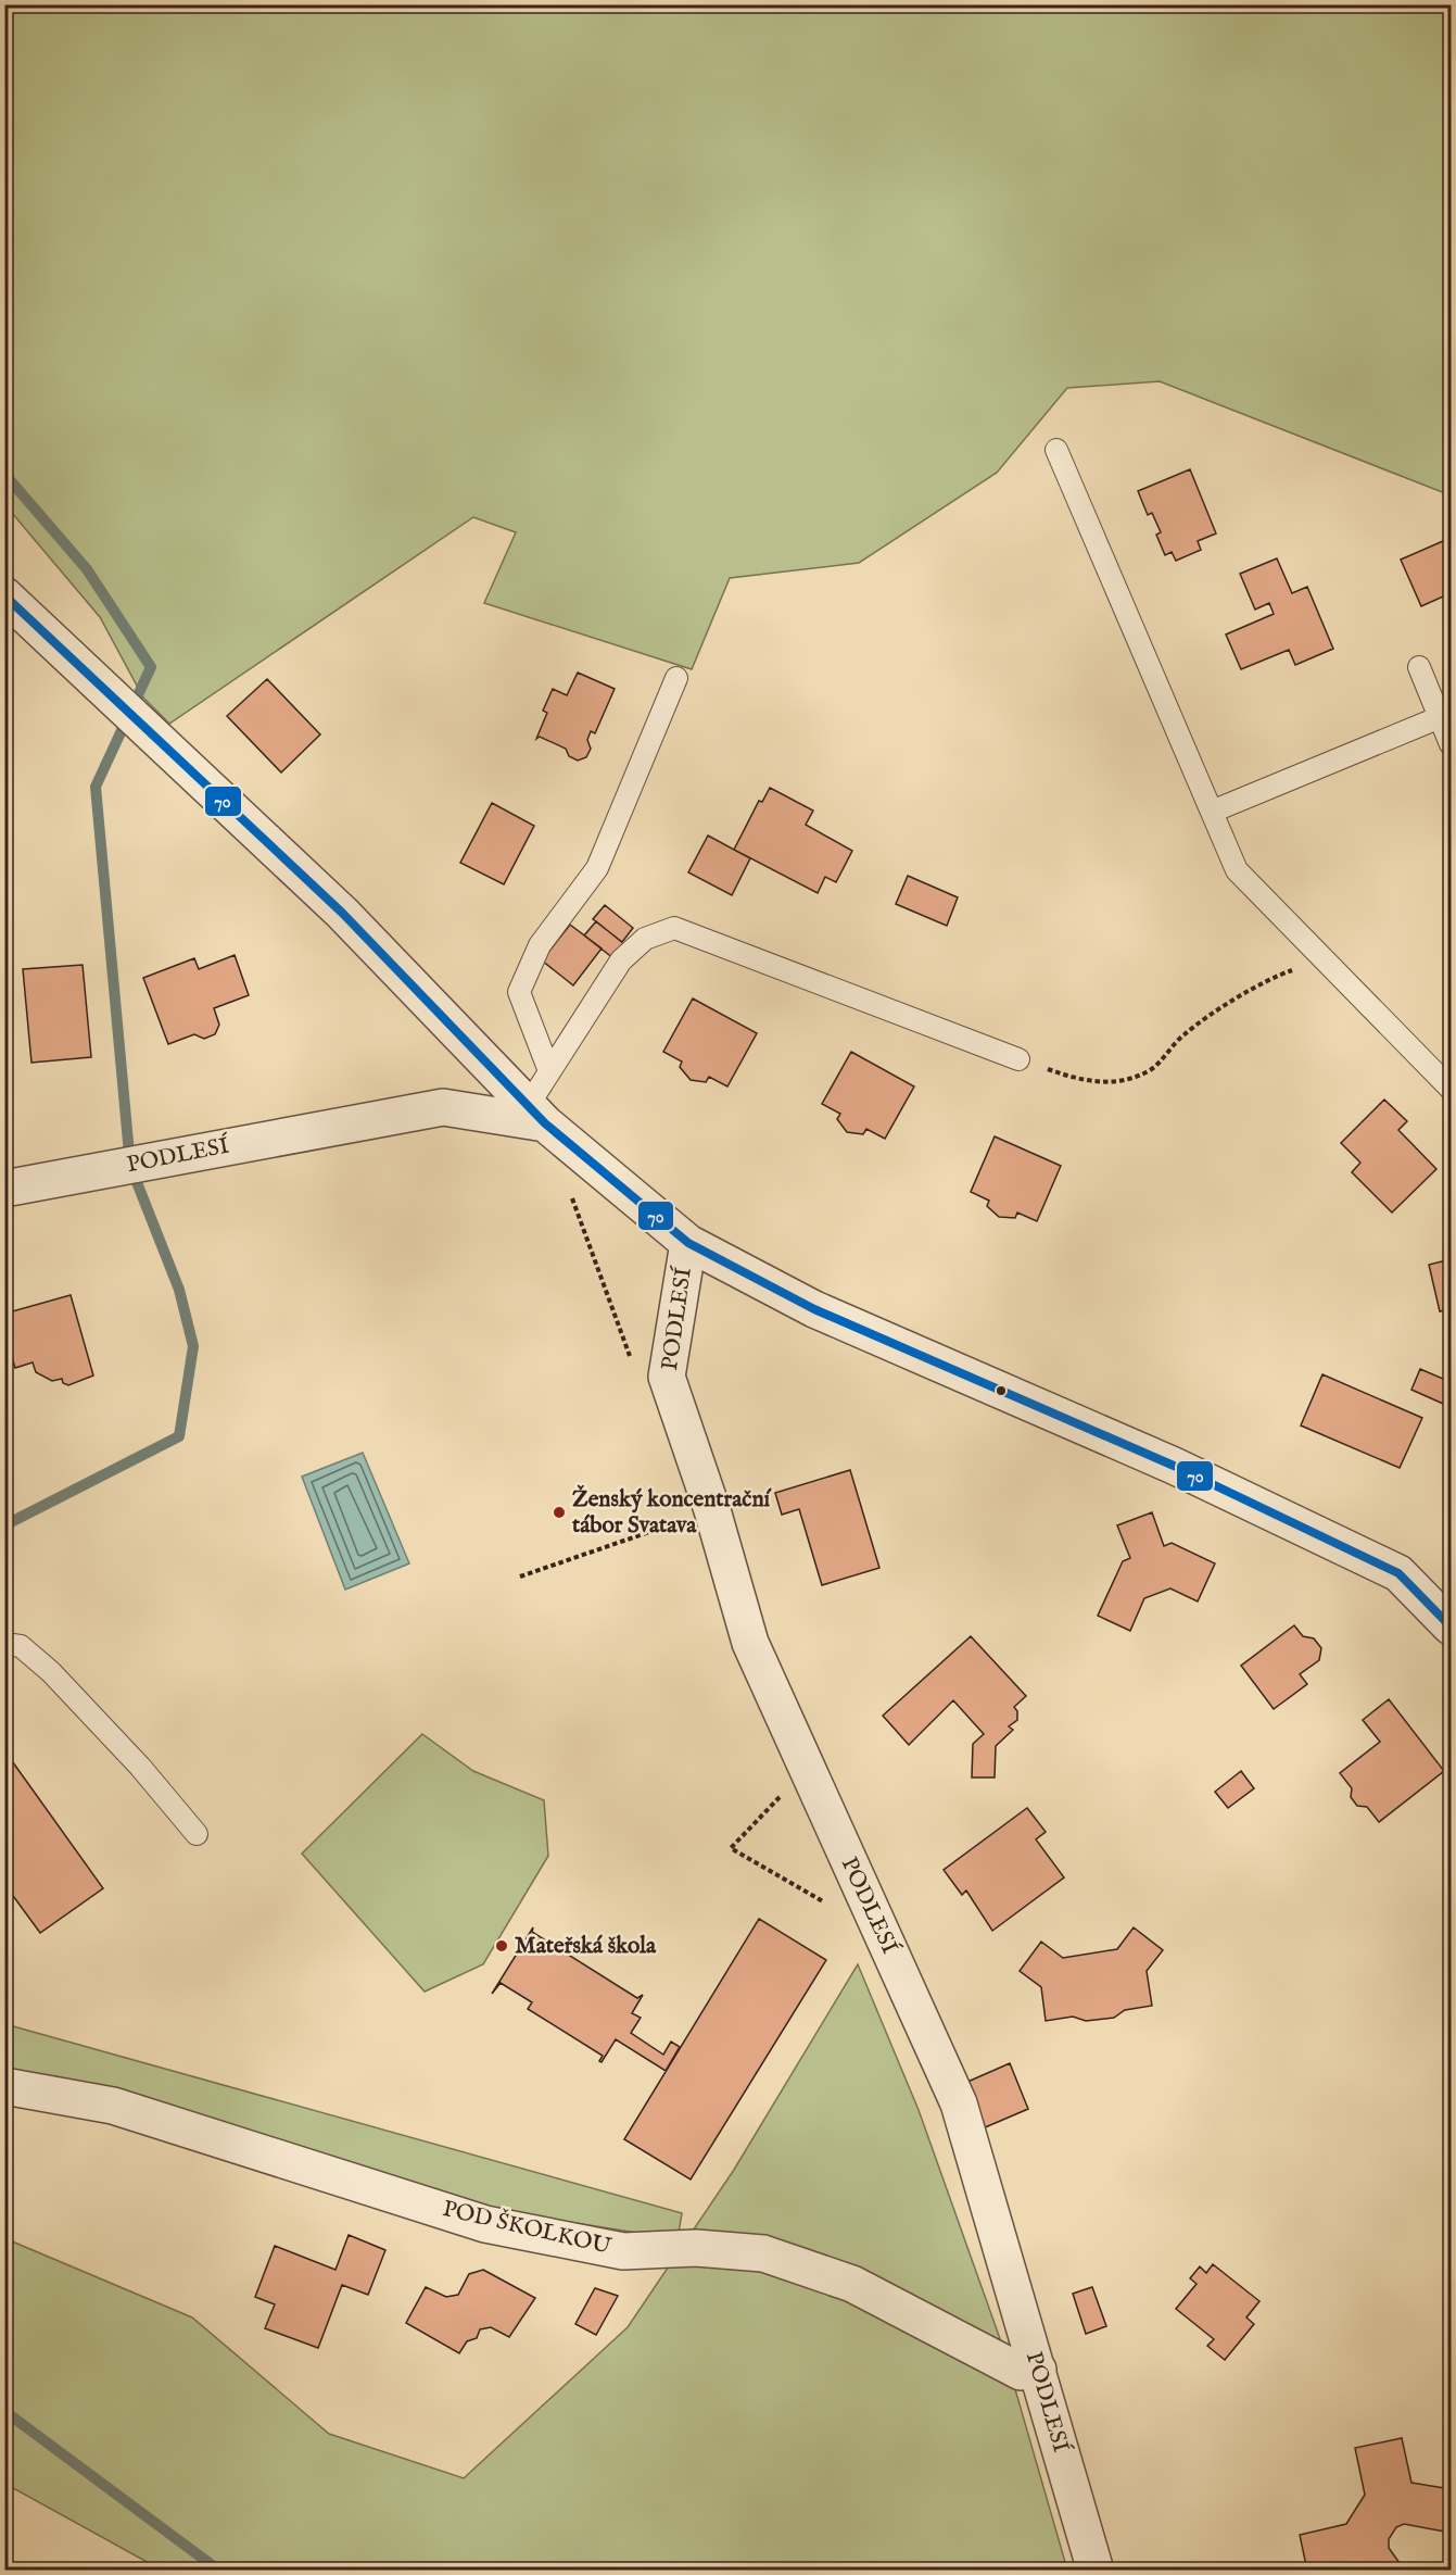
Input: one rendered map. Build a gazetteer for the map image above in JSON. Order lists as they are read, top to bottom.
{
  "streets": {
    "street": ["PODLESÍ", "POD ŠKOLKOU"]
  },
  "crossings": [
    ["PODLESÍ", "POD ŠKOLKOU"]
  ],
  "places": ["Ženský koncentrační tábor Svatava", "Mateřská škola"],
  "lines": ["transit line 70"]
}
